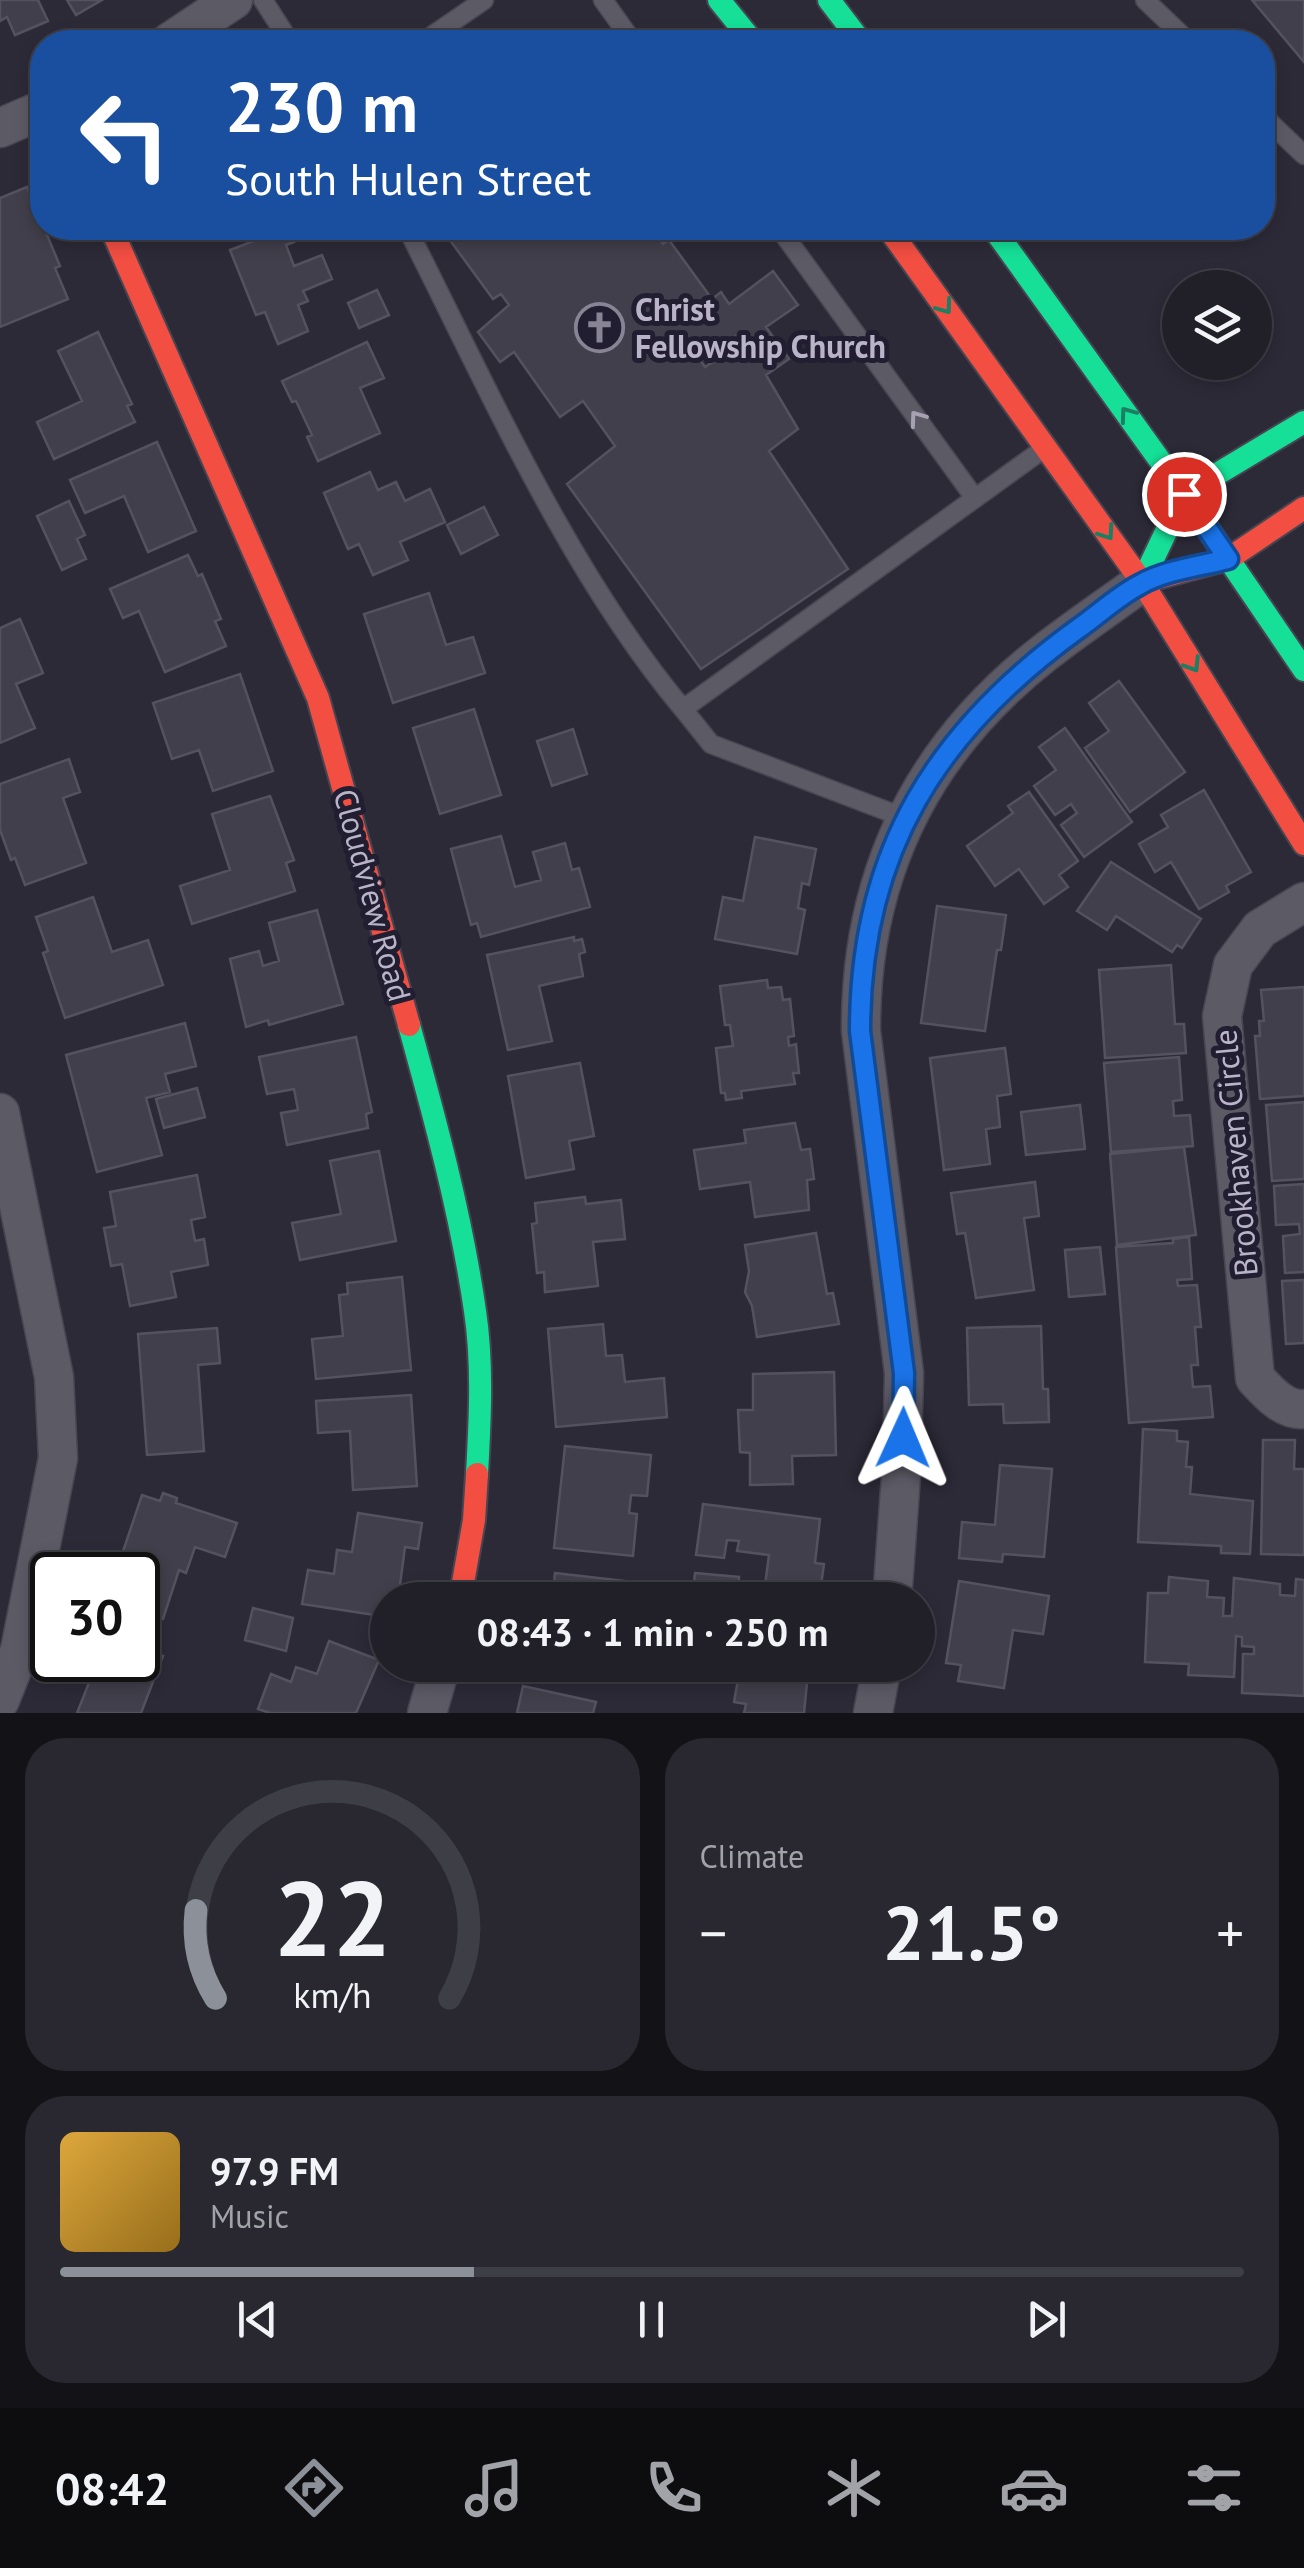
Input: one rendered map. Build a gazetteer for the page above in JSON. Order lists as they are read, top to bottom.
{
  "streets": {
    "main road": ["Cloudview Road"],
    "street": ["Brookhaven Circle"]
  },
  "places": {
    "church": ["Christ Fellowship Church"]
  },
  "page": {
    "turn": ["230 m", "South Hulen Street"],
    "limit": "30",
    "trip": "08:43 · 1 min · 250 m",
    "tile": "Climate",
    "heat": ["−", "21.5°", "+"],
    "song": ["97.9 FM", "Music"],
    "tabs": "08:42",
    "gauge": ["22", "km/h"]
  }
}
